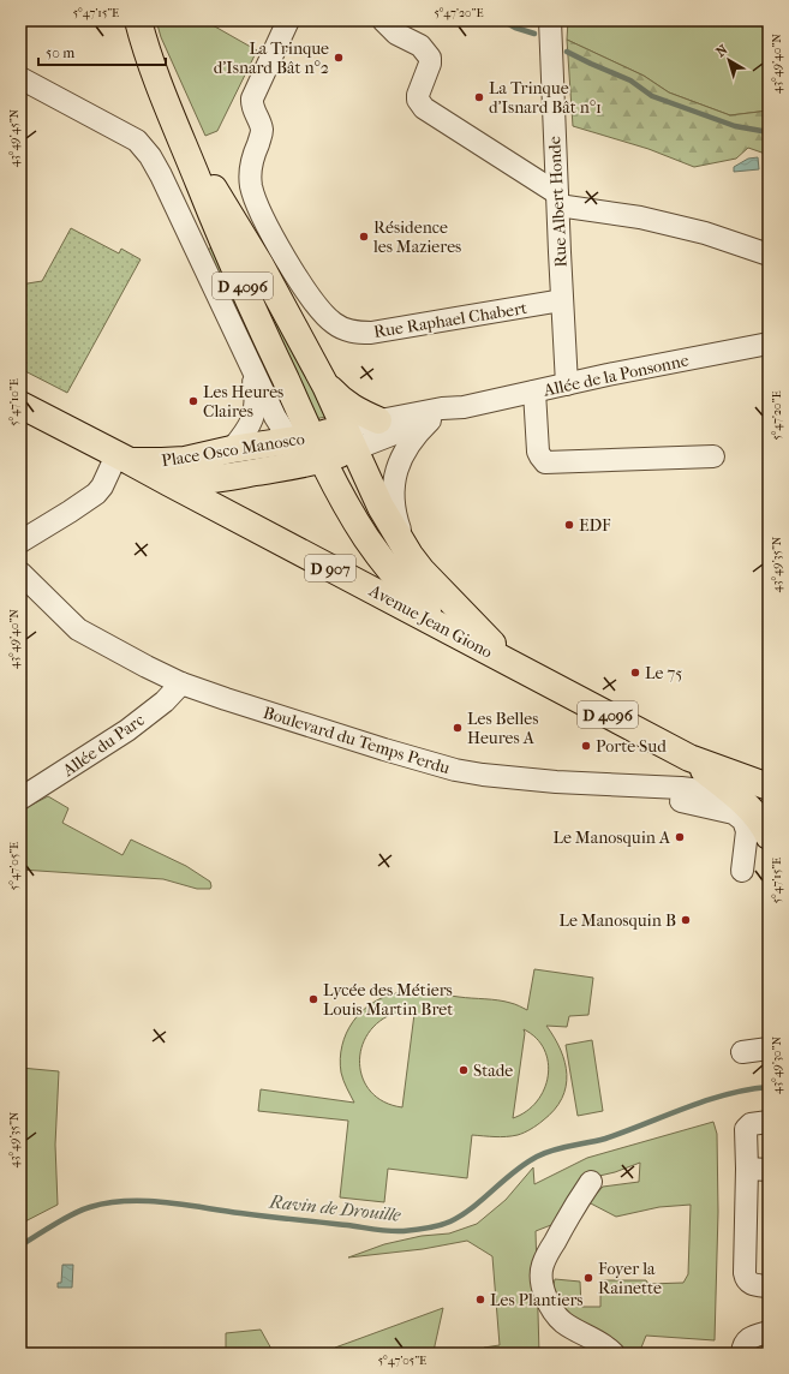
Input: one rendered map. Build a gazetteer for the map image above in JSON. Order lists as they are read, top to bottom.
{
  "streets": {
    "main road": [
      "D 4096",
      "Place Osco Manosco",
      "D 907",
      "Avenue Jean Giono"
    ],
    "street": [
      "Rue Albert Honde",
      "Rue Raphael Chabert",
      "Allée de la Ponsonne",
      "Boulevard du Temps Perdu",
      "Allée du Parc"
    ]
  },
  "crossings": [
    ["Rue Albert Honde", "Rue Raphael Chabert"],
    ["Rue Albert Honde", "Allée de la Ponsonne"],
    ["D 4096", "Allée de la Ponsonne"],
    ["D 4096", "Place Osco Manosco"],
    ["D 4096", "Avenue Jean Giono"],
    ["Allée de la Ponsonne", "Place Osco Manosco"],
    ["Place Osco Manosco", "Avenue Jean Giono"],
    ["Avenue Jean Giono", "Boulevard du Temps Perdu"],
    ["Boulevard du Temps Perdu", "Allée du Parc"]
  ],
  "water": ["Ravin de Drouille"],
  "places": [
    "La Trinque d'Isnard Bât n°2",
    "La Trinque d'Isnard Bât n°1",
    "Résidence les Mazieres",
    "Les Heures Claires",
    "EDF",
    "Le 75",
    "Les Belles Heures A",
    "Porte Sud",
    "Le Manosquin A",
    "Le Manosquin B",
    "Lycée des Métiers Louis Martin Bret",
    "Stade",
    "Foyer la Rainette",
    "Les Plantiers"
  ],
  "scale_bar": "50 m",
  "north": "top left",
  "coordinates": [
    "5°47'15\"E",
    "5°47'20\"E",
    "43°49'40\"N",
    "43°49'45\"N",
    "5°47'10\"E",
    "43°49'35\"N",
    "5°47'05\"E",
    "43°49'30\"N"
  ]
}
